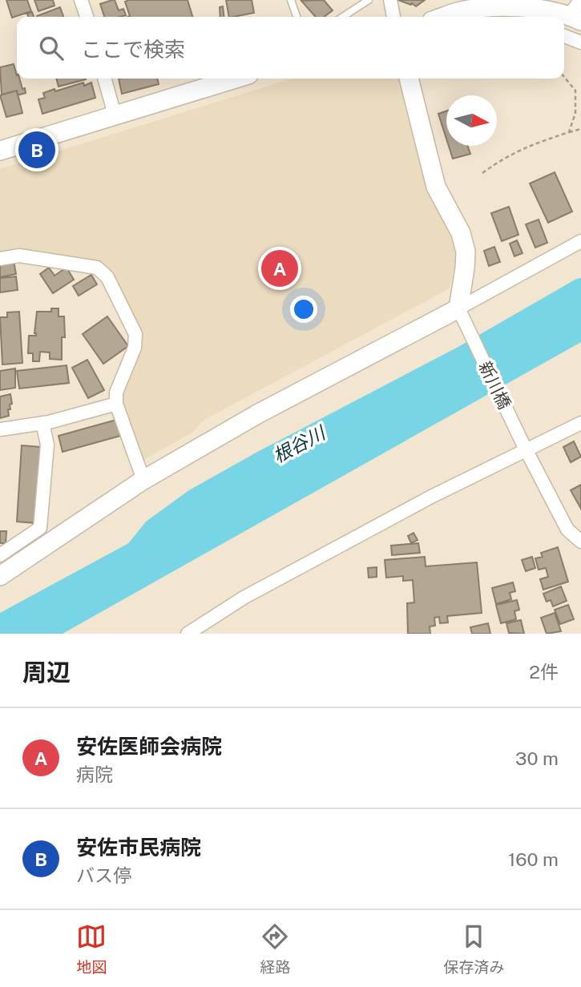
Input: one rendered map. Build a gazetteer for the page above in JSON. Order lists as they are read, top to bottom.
{
  "streets": {
    "street": ["新川橋"]
  },
  "water": ["根谷川"],
  "north": "right",
  "page": {
    "search": "ここで検索",
    "pins": ["B", "A"],
    "heading": ["周辺", "2件"],
    "list": [
      {
        "mark": "A",
        "name": "安佐医師会病院",
        "note": "病院",
        "value": "30 m"
      },
      {
        "mark": "B",
        "name": "安佐市民病院",
        "note": "バス停",
        "value": "160 m"
      }
    ],
    "nav": ["地図", "経路", "保存済み"]
  }
}
